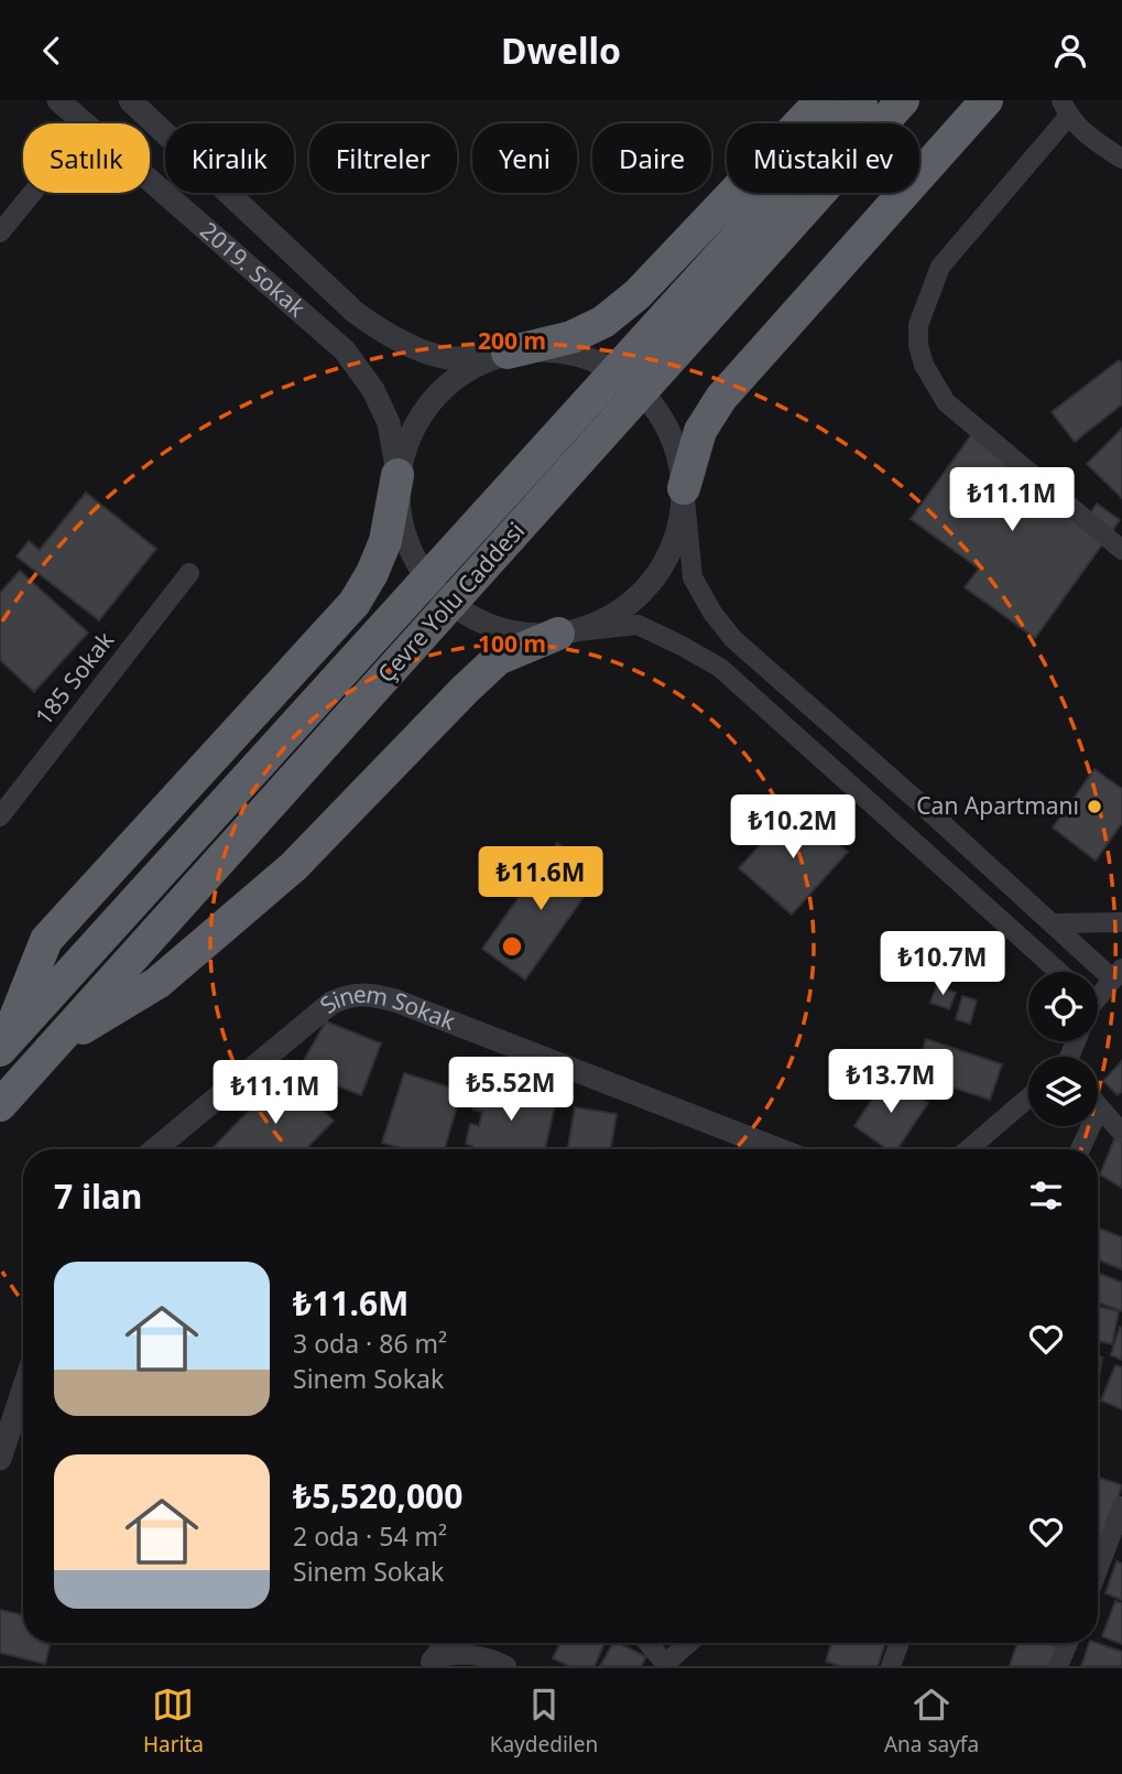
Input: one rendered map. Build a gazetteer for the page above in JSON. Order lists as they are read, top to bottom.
{
  "streets": {
    "highway": ["Çevre Yolu Caddesi"],
    "street": ["2019. Sokak", "185 Sokak", "Sinem Sokak"]
  },
  "places": ["Can Apartmanı"],
  "page": {
    "header": "Dwello",
    "chip": [
      "Satılık",
      "Kiralık",
      "Filtreler",
      "Yeni",
      "Daire",
      "Müstakil ev"
    ],
    "price": [
      "₺11.1M",
      "₺10.2M",
      "₺11.6M",
      "₺10.7M",
      "₺13.7M",
      "₺5.52M",
      "₺11.1M"
    ],
    "heading": "7 ilan",
    "list": [
      {
        "name": "₺11.6M",
        "note": "3 oda · 86 m² · Sinem Sokak"
      },
      {
        "name": "₺5,520,000",
        "note": "2 oda · 54 m² · Sinem Sokak"
      }
    ],
    "tabs": ["Harita", "Kaydedilen", "Ana sayfa"]
  },
  "rings": ["200 m", "100 m"]
}
